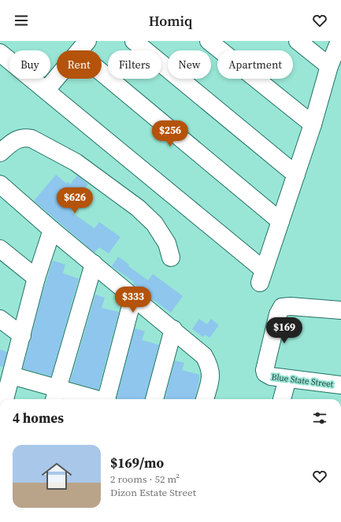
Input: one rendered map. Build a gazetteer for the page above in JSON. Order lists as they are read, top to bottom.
{
  "streets": {
    "street": ["Blue State Street"]
  },
  "page": {
    "header": "Homiq",
    "chip": [
      "Buy",
      "Rent",
      "Filters",
      "New",
      "Apartment"
    ],
    "price": [
      "$256",
      "$626",
      "$333",
      "$169"
    ],
    "heading": "4 homes",
    "list": [
      {
        "name": "$169/mo",
        "note": "2 rooms · 52 m² · Dizon Estate Street"
      }
    ]
  }
}
